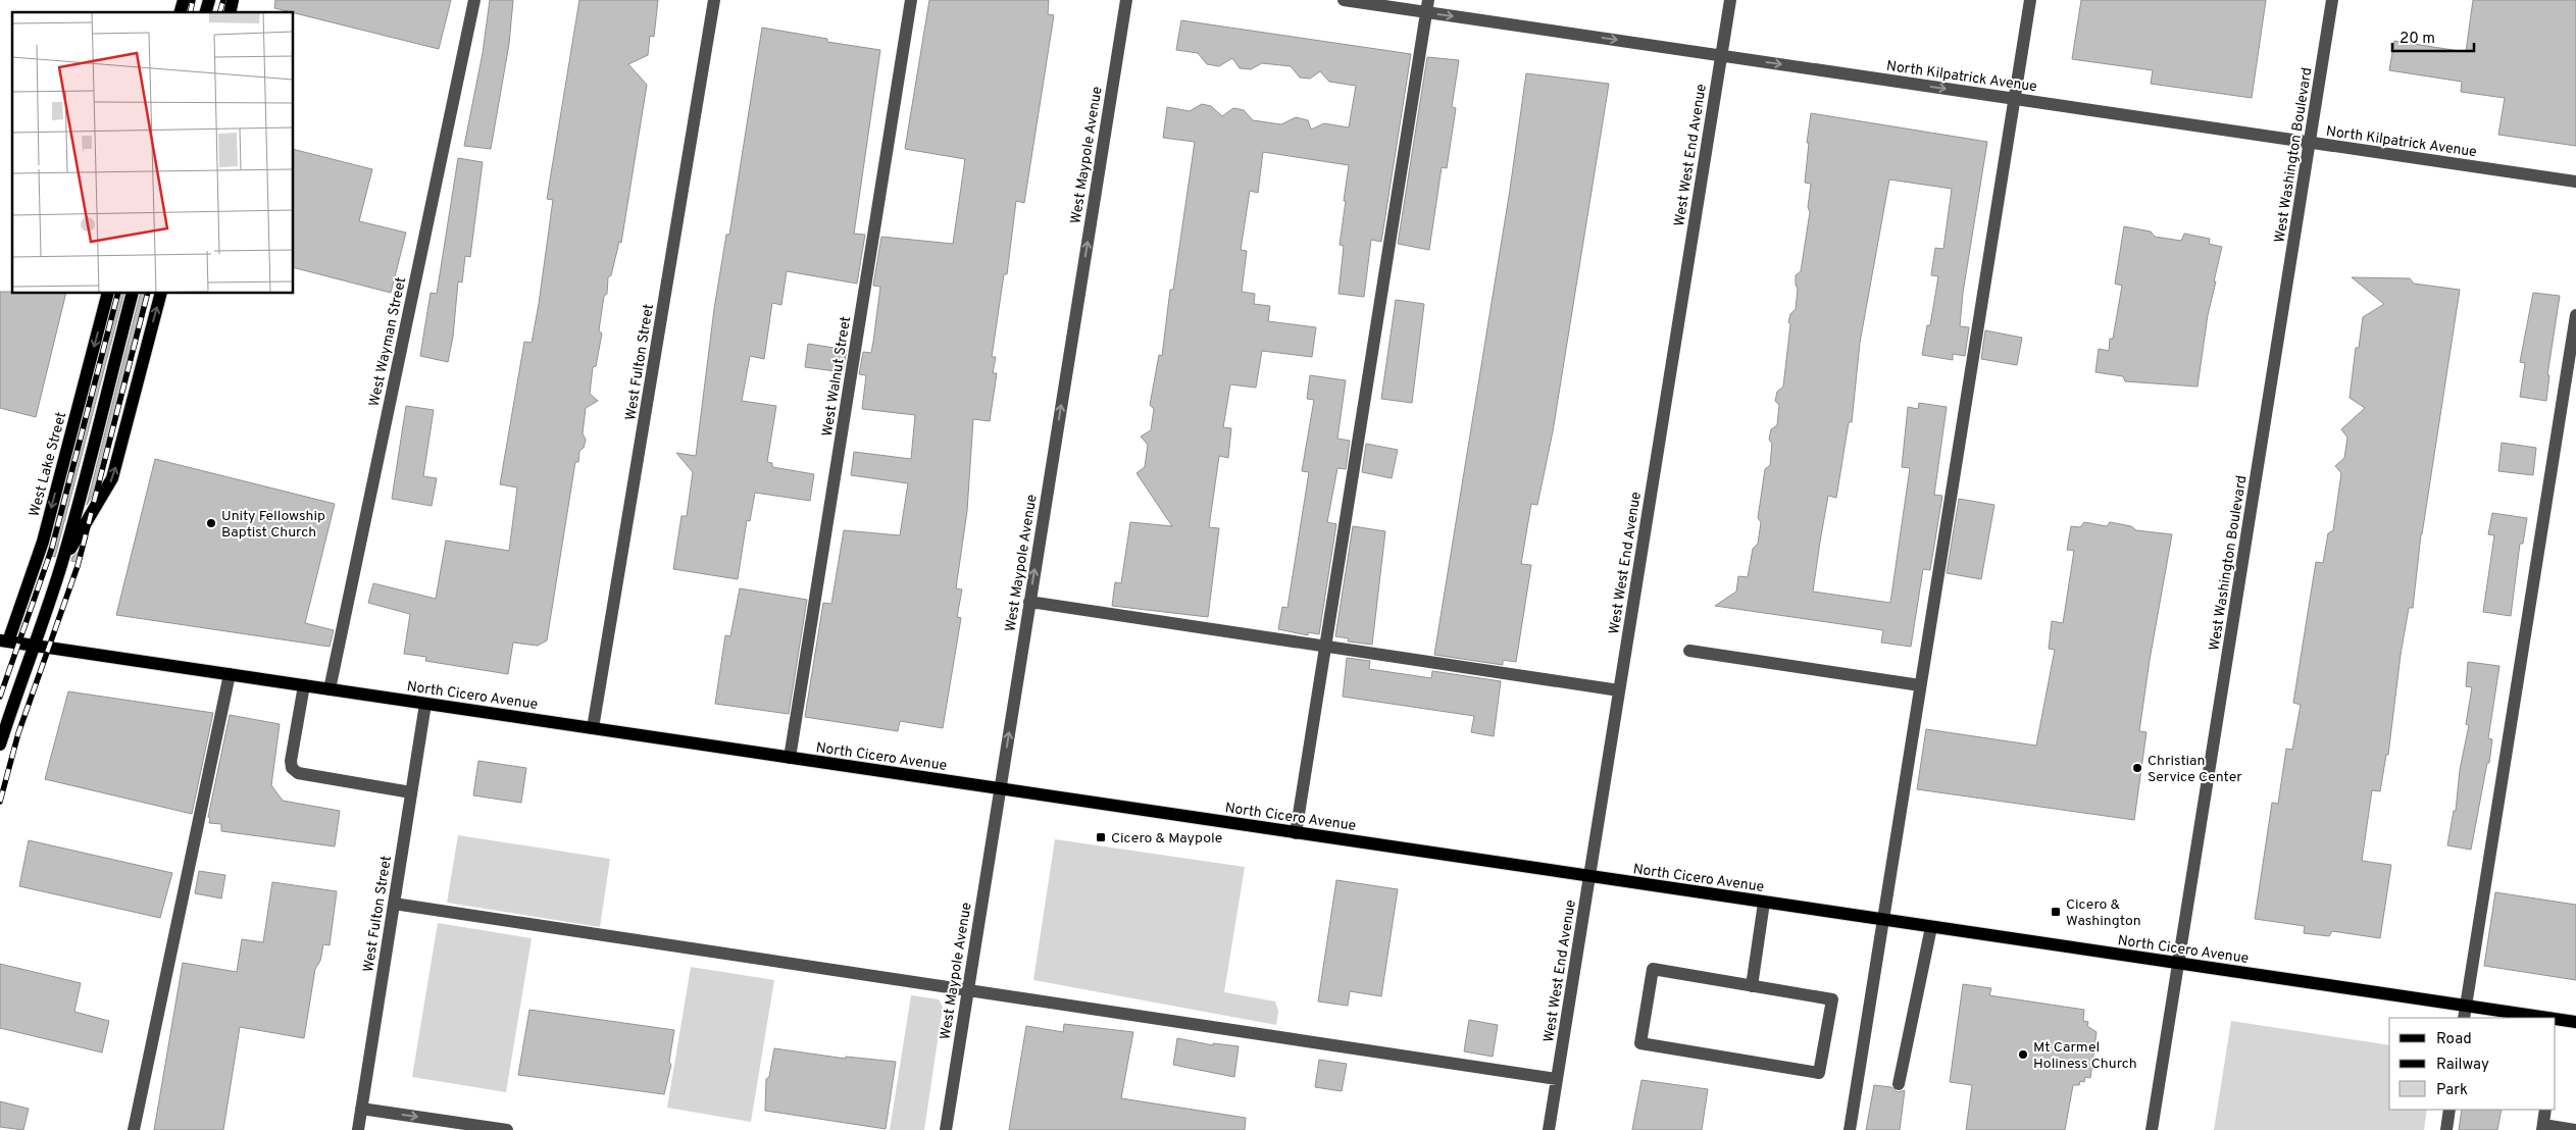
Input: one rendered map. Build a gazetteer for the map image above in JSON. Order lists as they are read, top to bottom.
{
  "streets": {
    "main road": ["West Lake Street", "North Cicero Avenue"],
    "street": [
      "North Kilpatrick Avenue",
      "West Maypole Avenue",
      "West West End Avenue",
      "West Washington Boulevard",
      "West Wayman Street",
      "West Fulton Street",
      "West Walnut Street"
    ]
  },
  "crossings": [
    ["North Kilpatrick Avenue", "West West End Avenue"],
    ["North Kilpatrick Avenue", "West Washington Boulevard"],
    ["West Maypole Avenue", "North Cicero Avenue"],
    ["West West End Avenue", "North Cicero Avenue"],
    ["West Washington Boulevard", "North Cicero Avenue"],
    ["West Wayman Street", "North Cicero Avenue"],
    ["West Fulton Street", "North Cicero Avenue"],
    ["West Walnut Street", "North Cicero Avenue"],
    ["West Lake Street", "North Cicero Avenue"]
  ],
  "one_way": ["North Kilpatrick Avenue", "West Maypole Avenue"],
  "places": {
    "other": ["Unity Fellowship Baptist Church", "Christian Service Center", "Mt Carmel Holiness Church"],
    "transit": ["Cicero & Maypole", "Cicero & Washington"]
  },
  "legend": ["Road", "Railway", "Park"],
  "scale_bar": "20 m"
}
